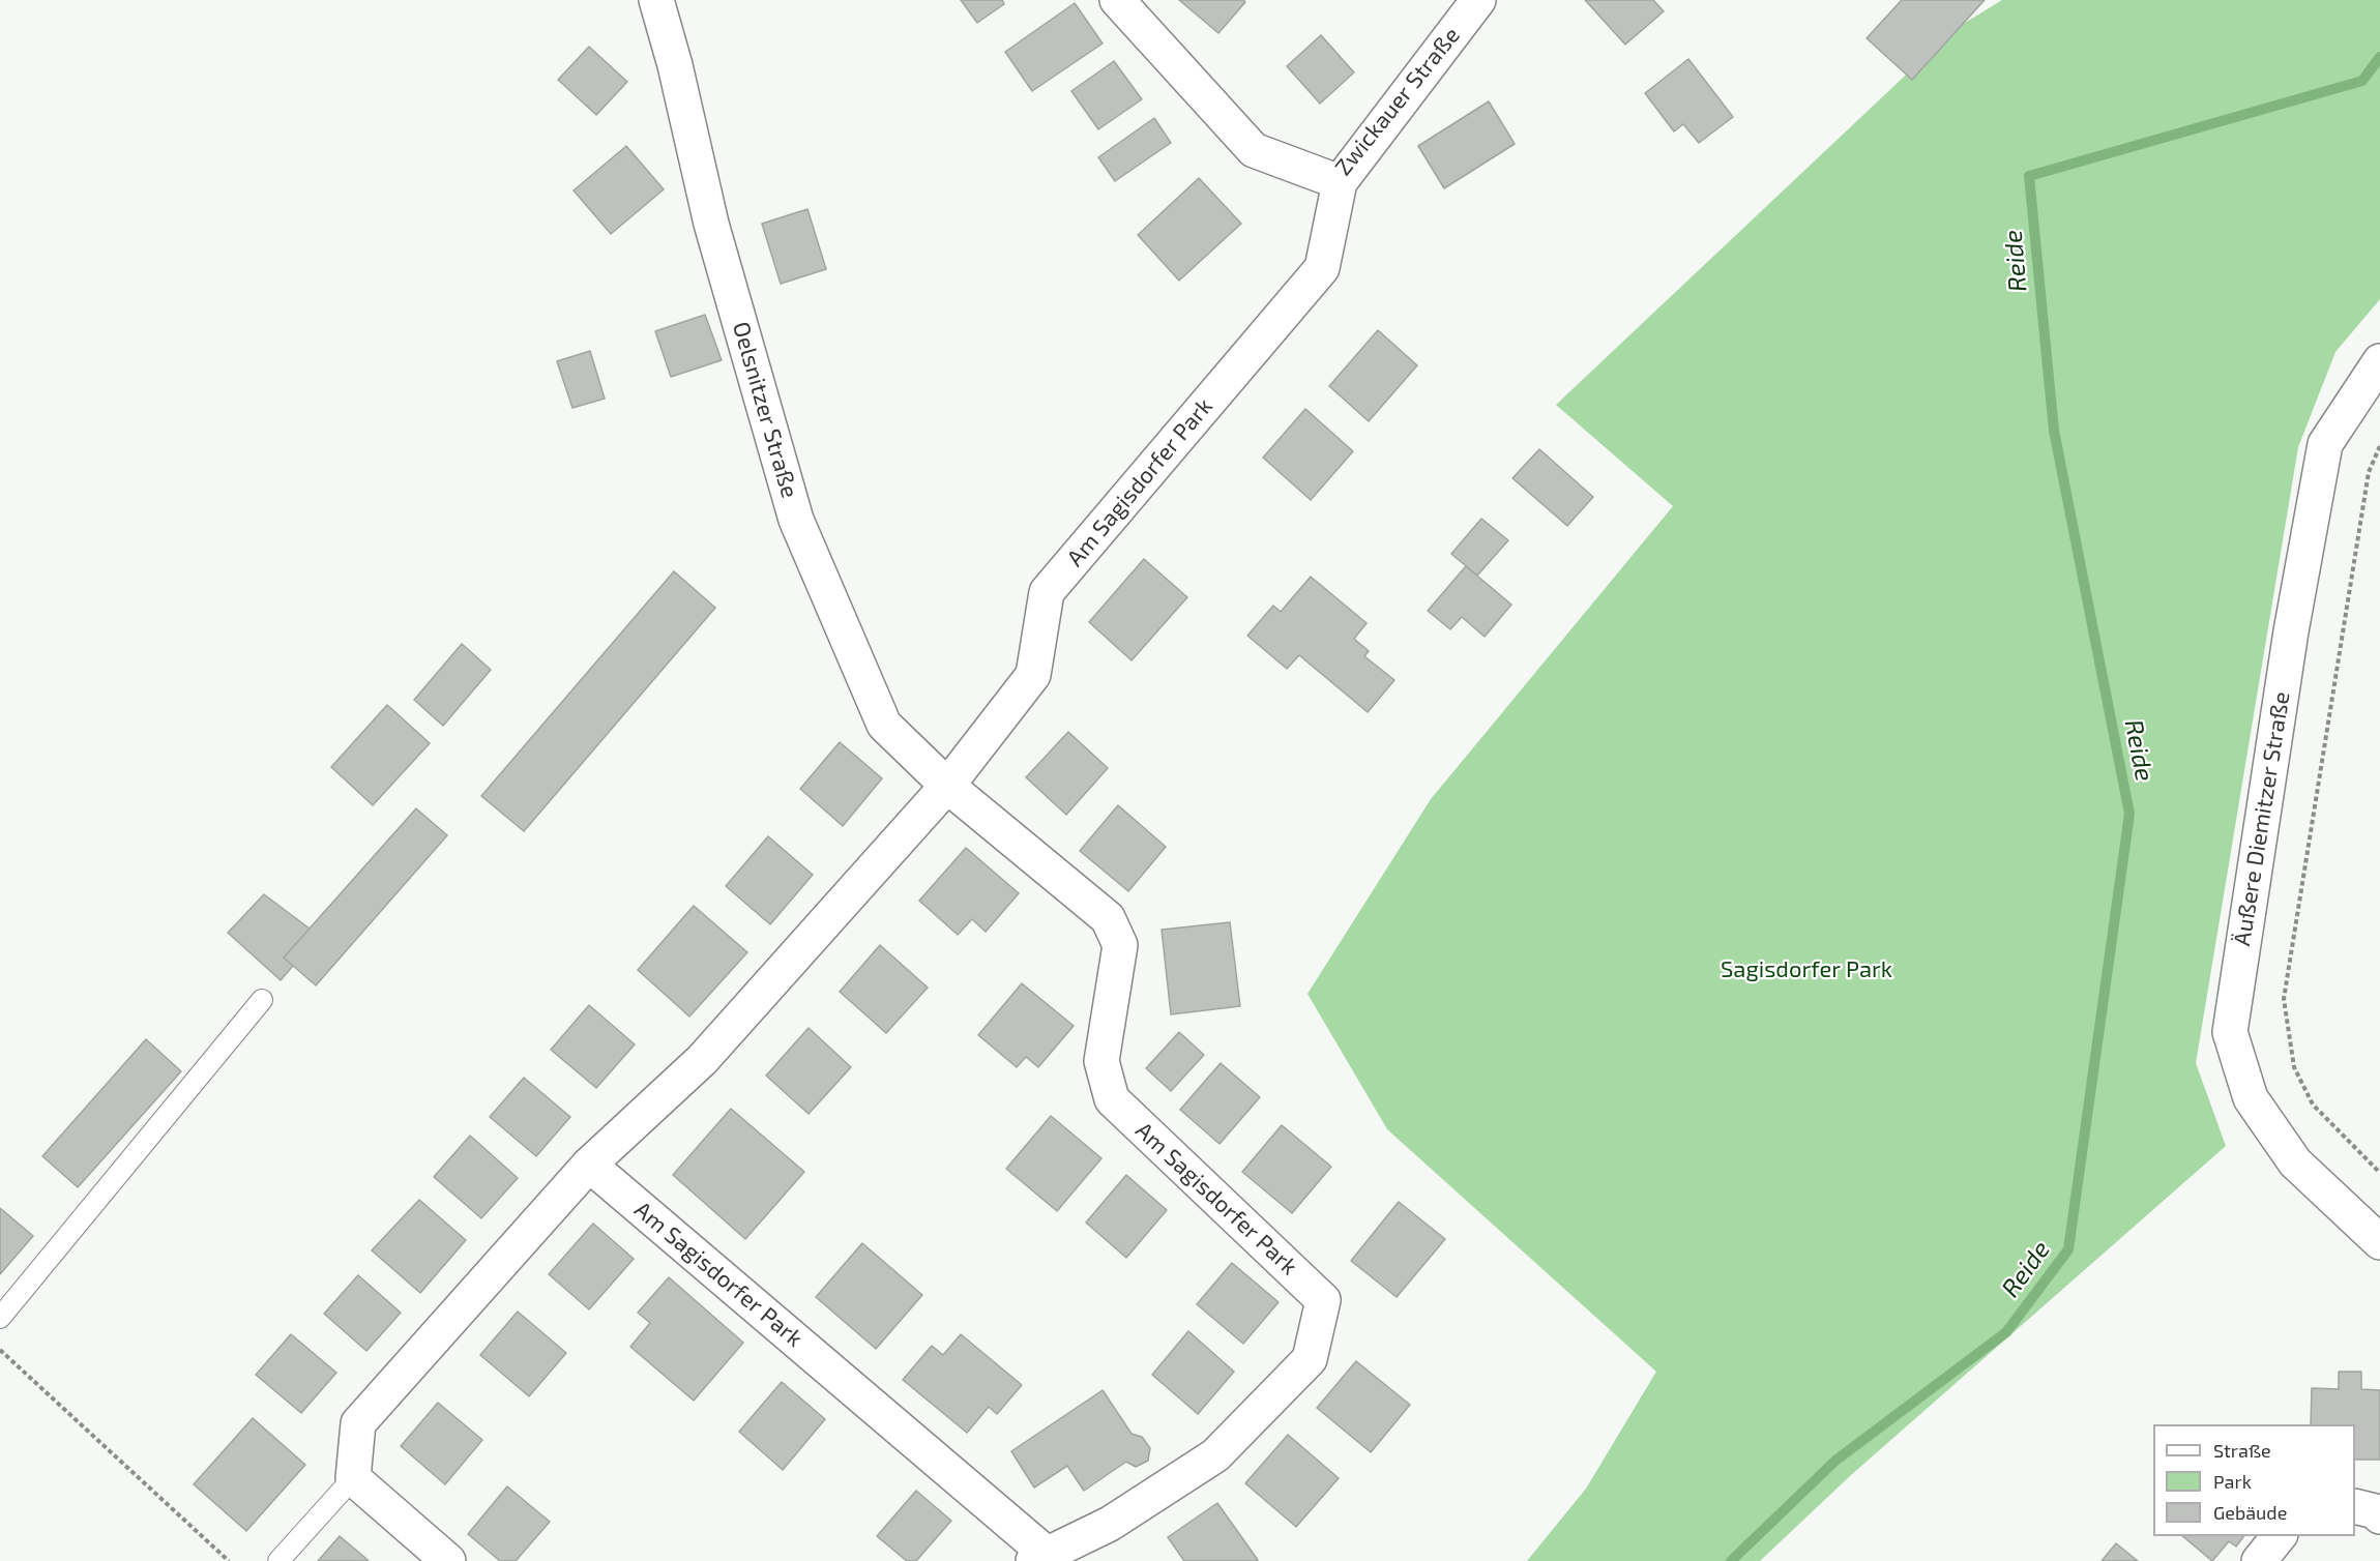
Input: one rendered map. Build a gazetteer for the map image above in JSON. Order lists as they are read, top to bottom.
{
  "streets": {
    "street": [
      "Zwickauer Straße",
      "Oelsnitzer Straße",
      "Am Sagisdorfer Park",
      "Äußere Diemitzer Straße"
    ]
  },
  "crossings": [
    ["Zwickauer Straße", "Am Sagisdorfer Park"],
    ["Oelsnitzer Straße", "Am Sagisdorfer Park"]
  ],
  "water": ["Reide"],
  "parks": ["Sagisdorfer Park"],
  "legend": ["Straße", "Park", "Gebäude"]
}
